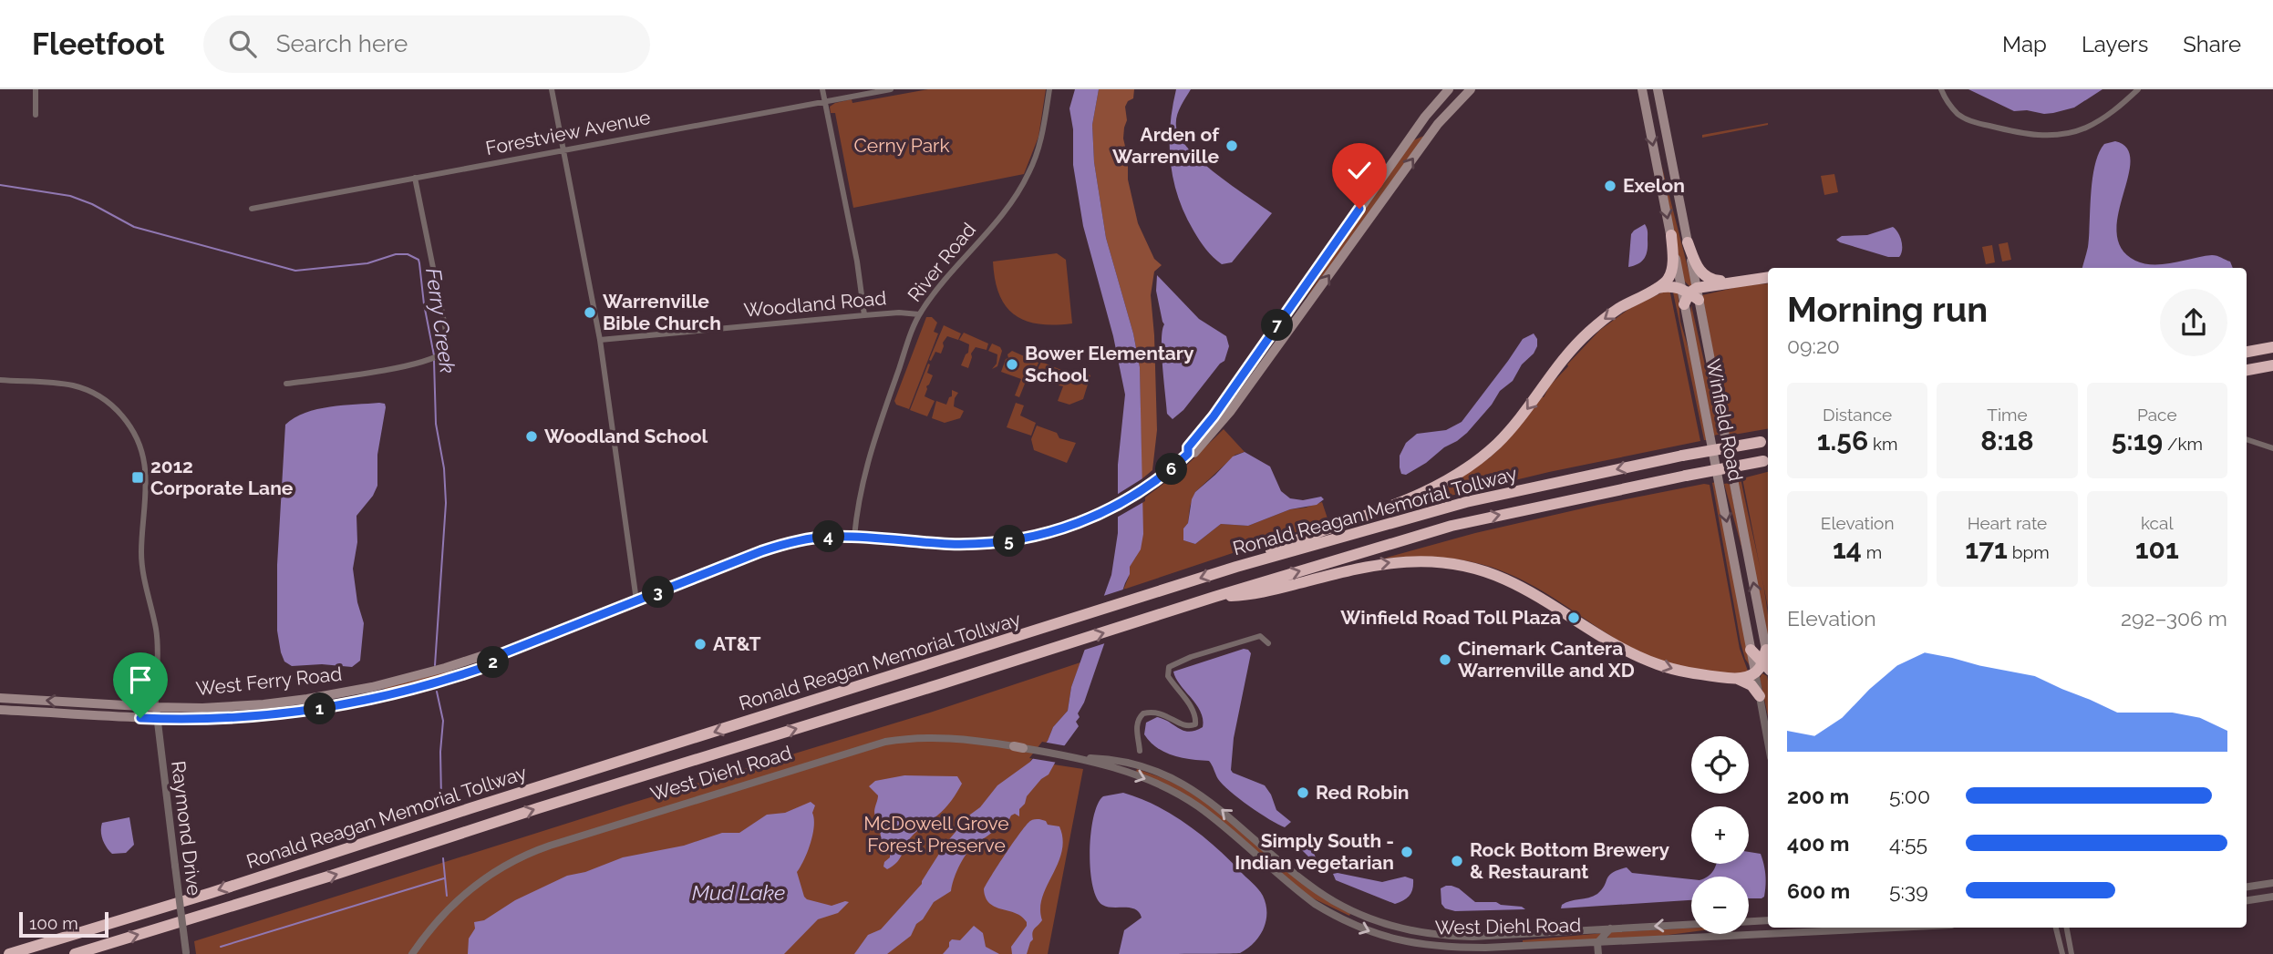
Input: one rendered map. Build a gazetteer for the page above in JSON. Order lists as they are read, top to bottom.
{
  "streets": {
    "highway": ["Ronald Reagan Memorial Tollway"],
    "main road": ["Winfield Road", "West Ferry Road"],
    "street": [
      "Forestview Avenue",
      "River Road",
      "Woodland Road",
      "West Diehl Road",
      "Raymond Drive"
    ]
  },
  "crossings": [
    ["River Road", "Woodland Road"],
    ["River Road", "West Ferry Road"],
    ["West Ferry Road", "Raymond Drive"]
  ],
  "water": ["Ferry Creek", "Mud Lake"],
  "parks": ["Cerny Park", "McDowell Grove Forest Preserve"],
  "places": {
    "other": [
      "Arden of Warrenville",
      "Exelon",
      "Warrenville Bible Church",
      "Bower Elementary School",
      "Woodland School",
      "Winfield Road Toll Plaza",
      "AT&T",
      "Cinemark Cantera Warrenville and XD",
      "Red Robin",
      "Simply South - Indian vegetarian",
      "Rock Bottom Brewery & Restaurant"
    ],
    "transit": ["2012 Corporate Lane"]
  },
  "scale_bar": "100 m",
  "page": {
    "header": "Fleetfoot",
    "search": "Search here",
    "nav": ["Map", "Layers", "Share"],
    "heading": ["Morning run", "09:20"],
    "pins": [
      "7",
      "6",
      "4",
      "5",
      "3",
      "2",
      "1"
    ],
    "stats": [
      ["Distance", "1.56 km"],
      ["Time", "8:18"],
      ["Pace", "5:19 /km"],
      ["Elevation", "14 m"],
      ["Heart rate", "171 bpm"],
      ["kcal", "101"]
    ],
    "chart": ["Elevation", "292–306 m"],
    "map_buttons": ["+", "−"],
    "list": [
      {
        "name": "200 m",
        "note": "5:00"
      },
      {
        "name": "400 m",
        "note": "4:55"
      },
      {
        "name": "600 m",
        "note": "5:39"
      }
    ],
    "scale": "100 m"
  }
}
